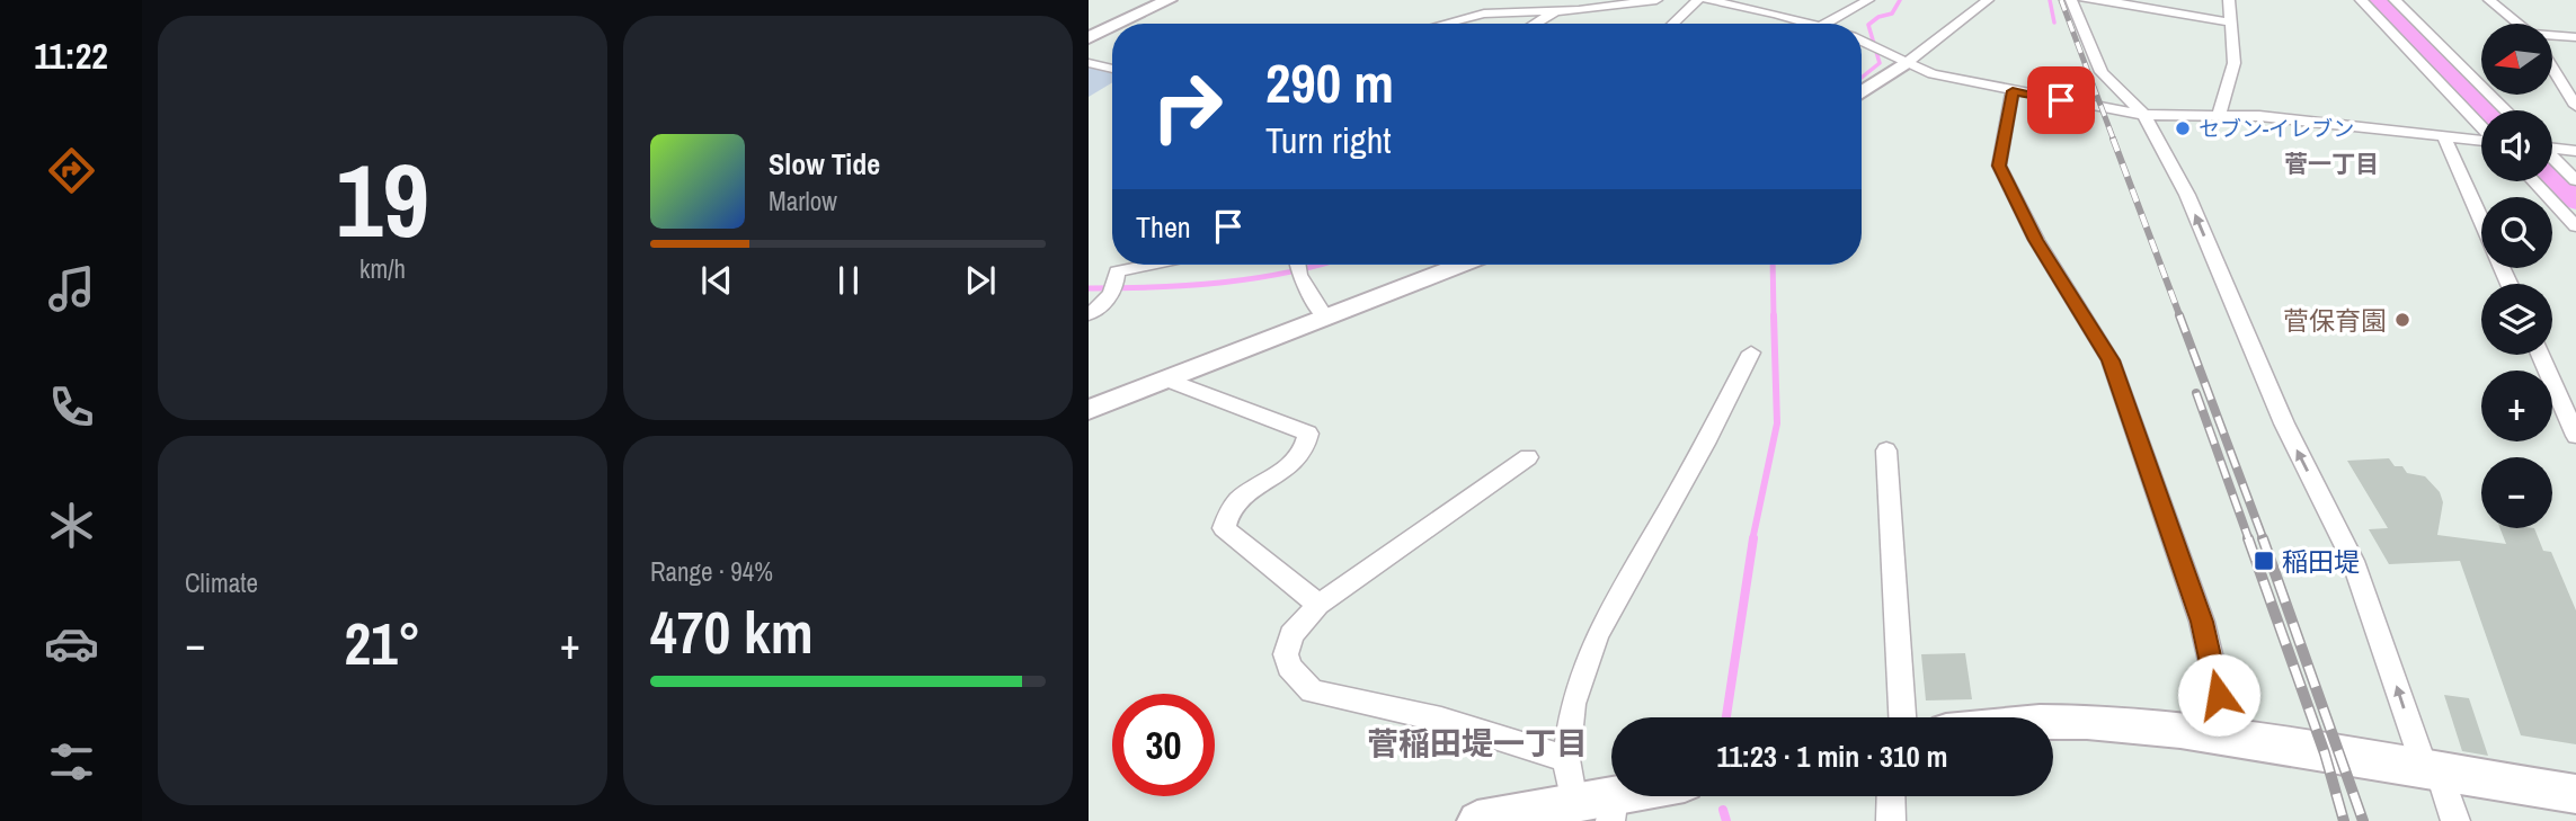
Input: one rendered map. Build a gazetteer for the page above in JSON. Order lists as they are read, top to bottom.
{
  "districts": ["菅一丁目", "菅稲田堤一丁目"],
  "places": {
    "other": ["セブン-イレブン", "菅保育園"],
    "transit": ["稲田堤"]
  },
  "north": "left",
  "page": {
    "tabs": "11:22",
    "tile": [
      ["19", "km/h"],
      "Climate",
      ["Range · 94%", "470 km"]
    ],
    "map_buttons": ["+", "−"],
    "turn": ["290 m", "Turn right"],
    "song": ["Slow Tide", "Marlow"],
    "then": "Then",
    "heat": ["−", "21°", "+"],
    "limit": "30",
    "trip": "11:23 · 1 min · 310 m"
  }
}
